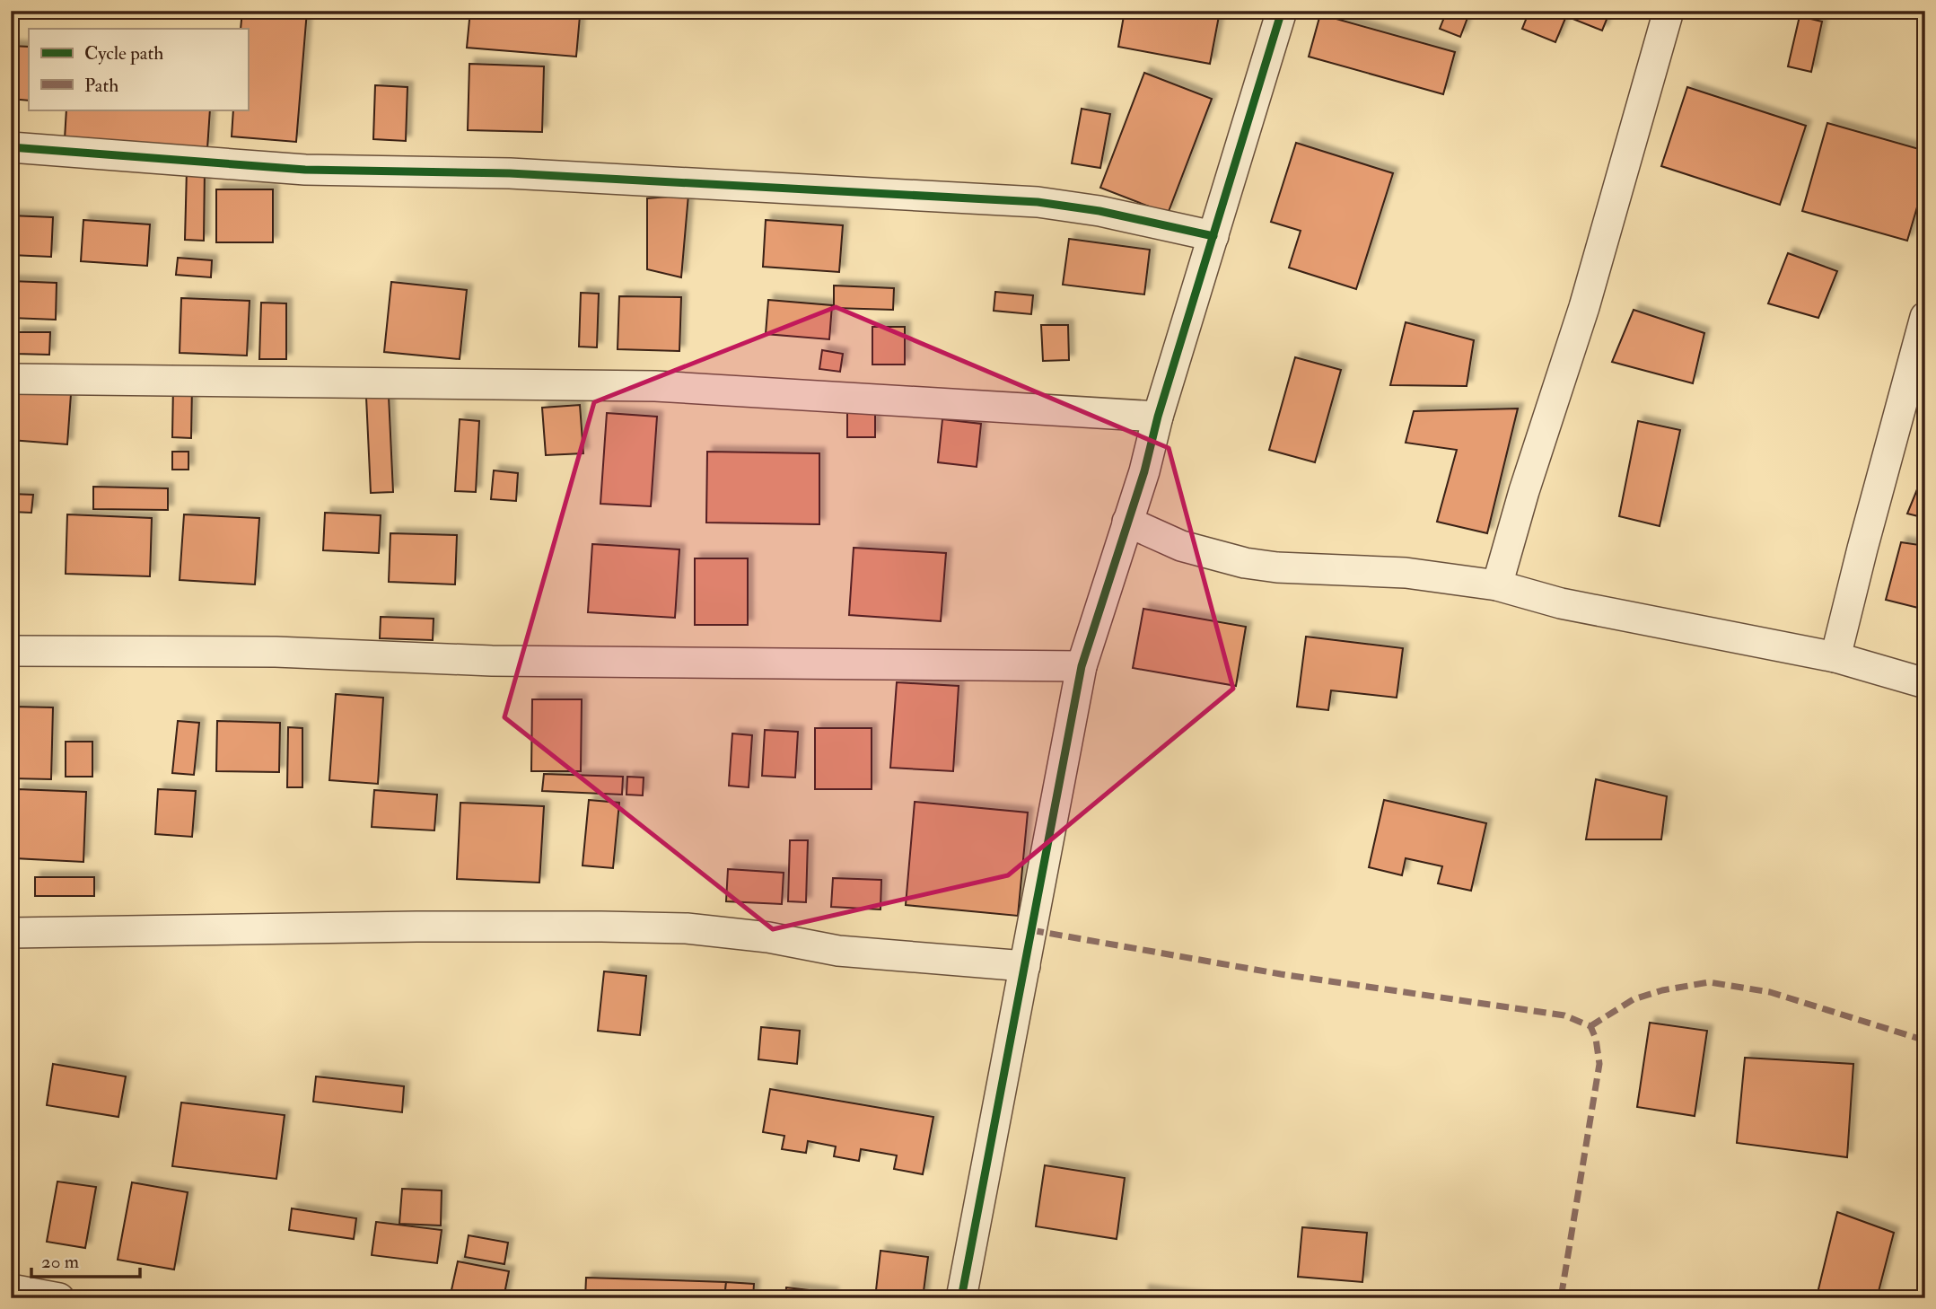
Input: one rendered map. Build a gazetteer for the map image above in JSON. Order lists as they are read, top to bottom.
{
  "legend": ["Cycle path", "Path"],
  "scale_bar": "20 m"
}
